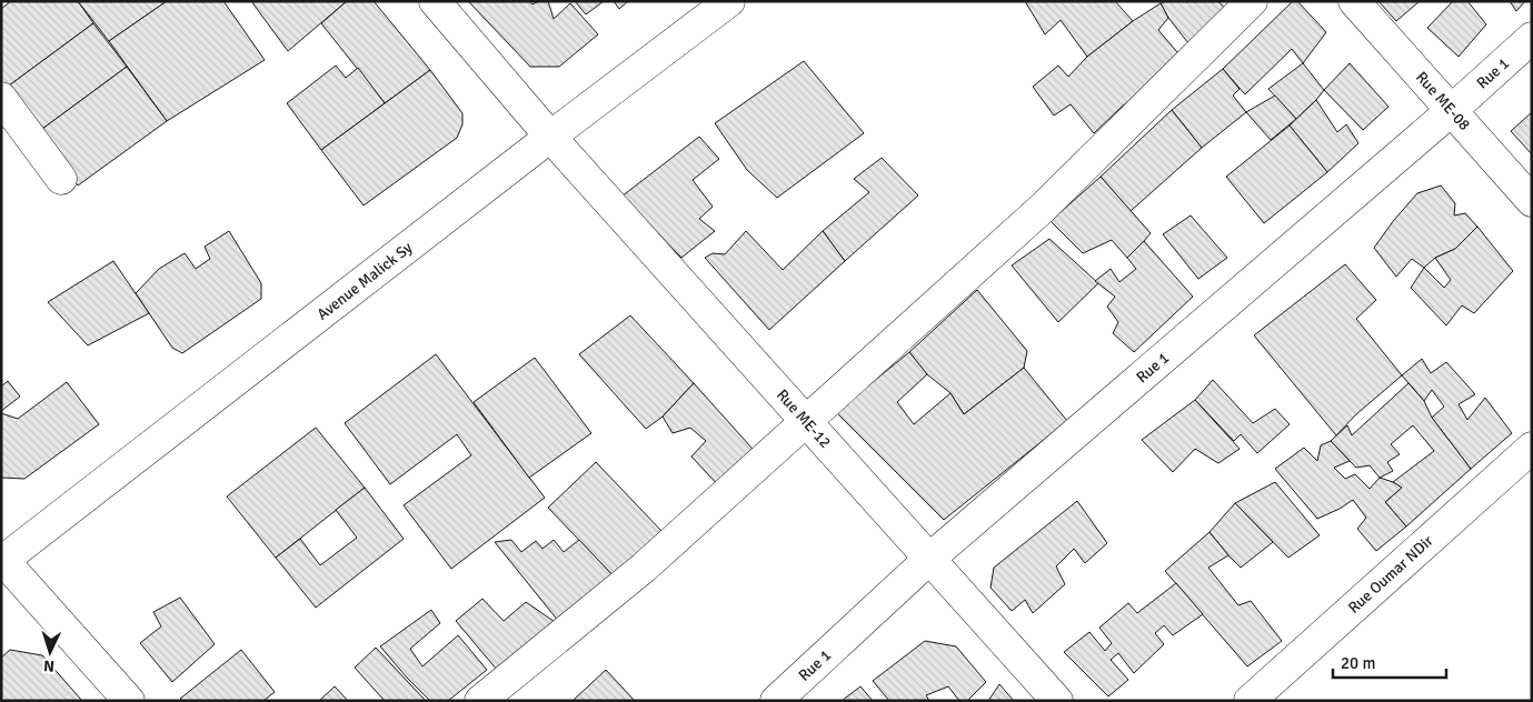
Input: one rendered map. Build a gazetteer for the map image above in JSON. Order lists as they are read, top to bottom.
{
  "streets": {
    "street": [
      "Rue 1",
      "Rue ME-08",
      "Avenue Malick Sy",
      "Rue ME-12",
      "Rue Oumar NDir"
    ]
  },
  "crossings": [
    ["Rue 1", "Rue ME-08"],
    ["Rue 1", "Rue ME-12"],
    ["Avenue Malick Sy", "Rue ME-12"]
  ],
  "scale_bar": "20 m",
  "north": "bottom"
}
